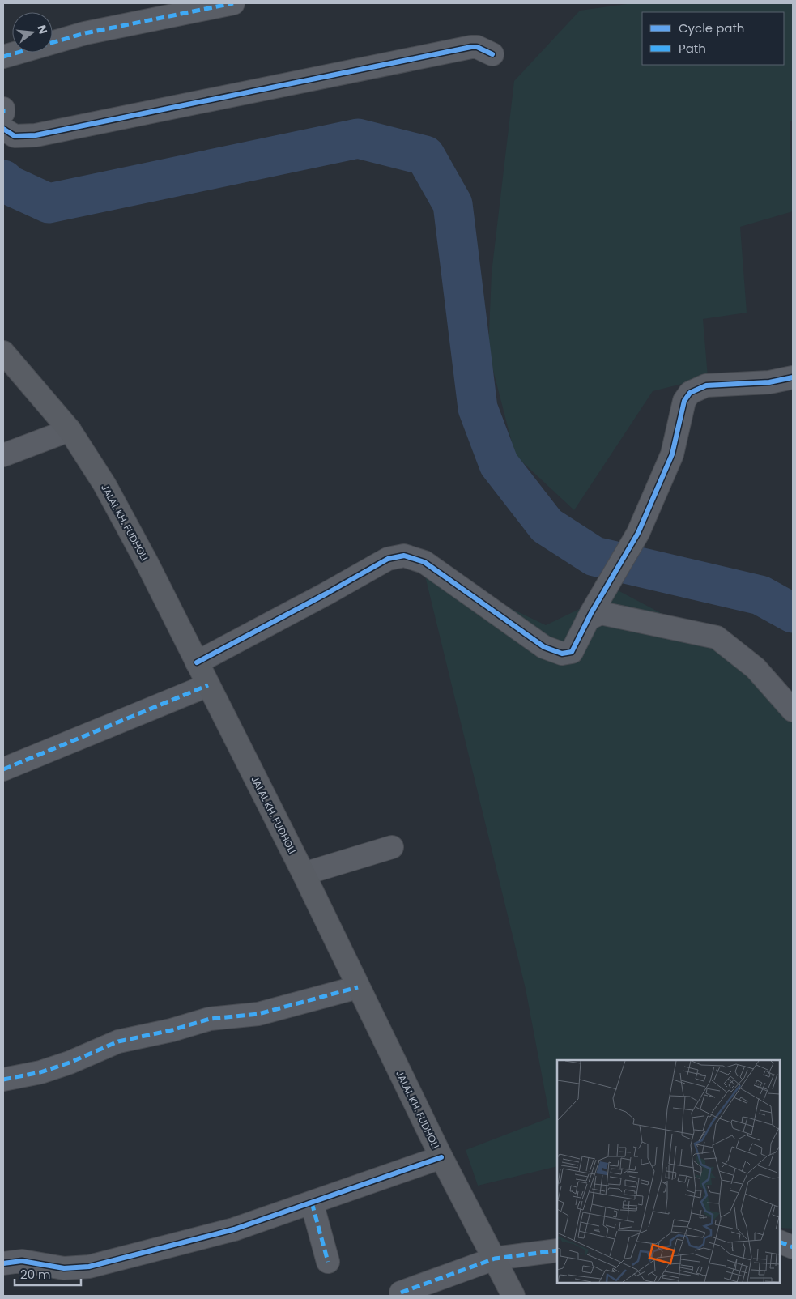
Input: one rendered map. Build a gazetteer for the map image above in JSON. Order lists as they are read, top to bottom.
{
  "streets": {
    "main road": ["JALAL KH. FUDHOLI"]
  },
  "legend": ["Cycle path", "Path"],
  "scale_bar": "20 m",
  "north": "right"
}
